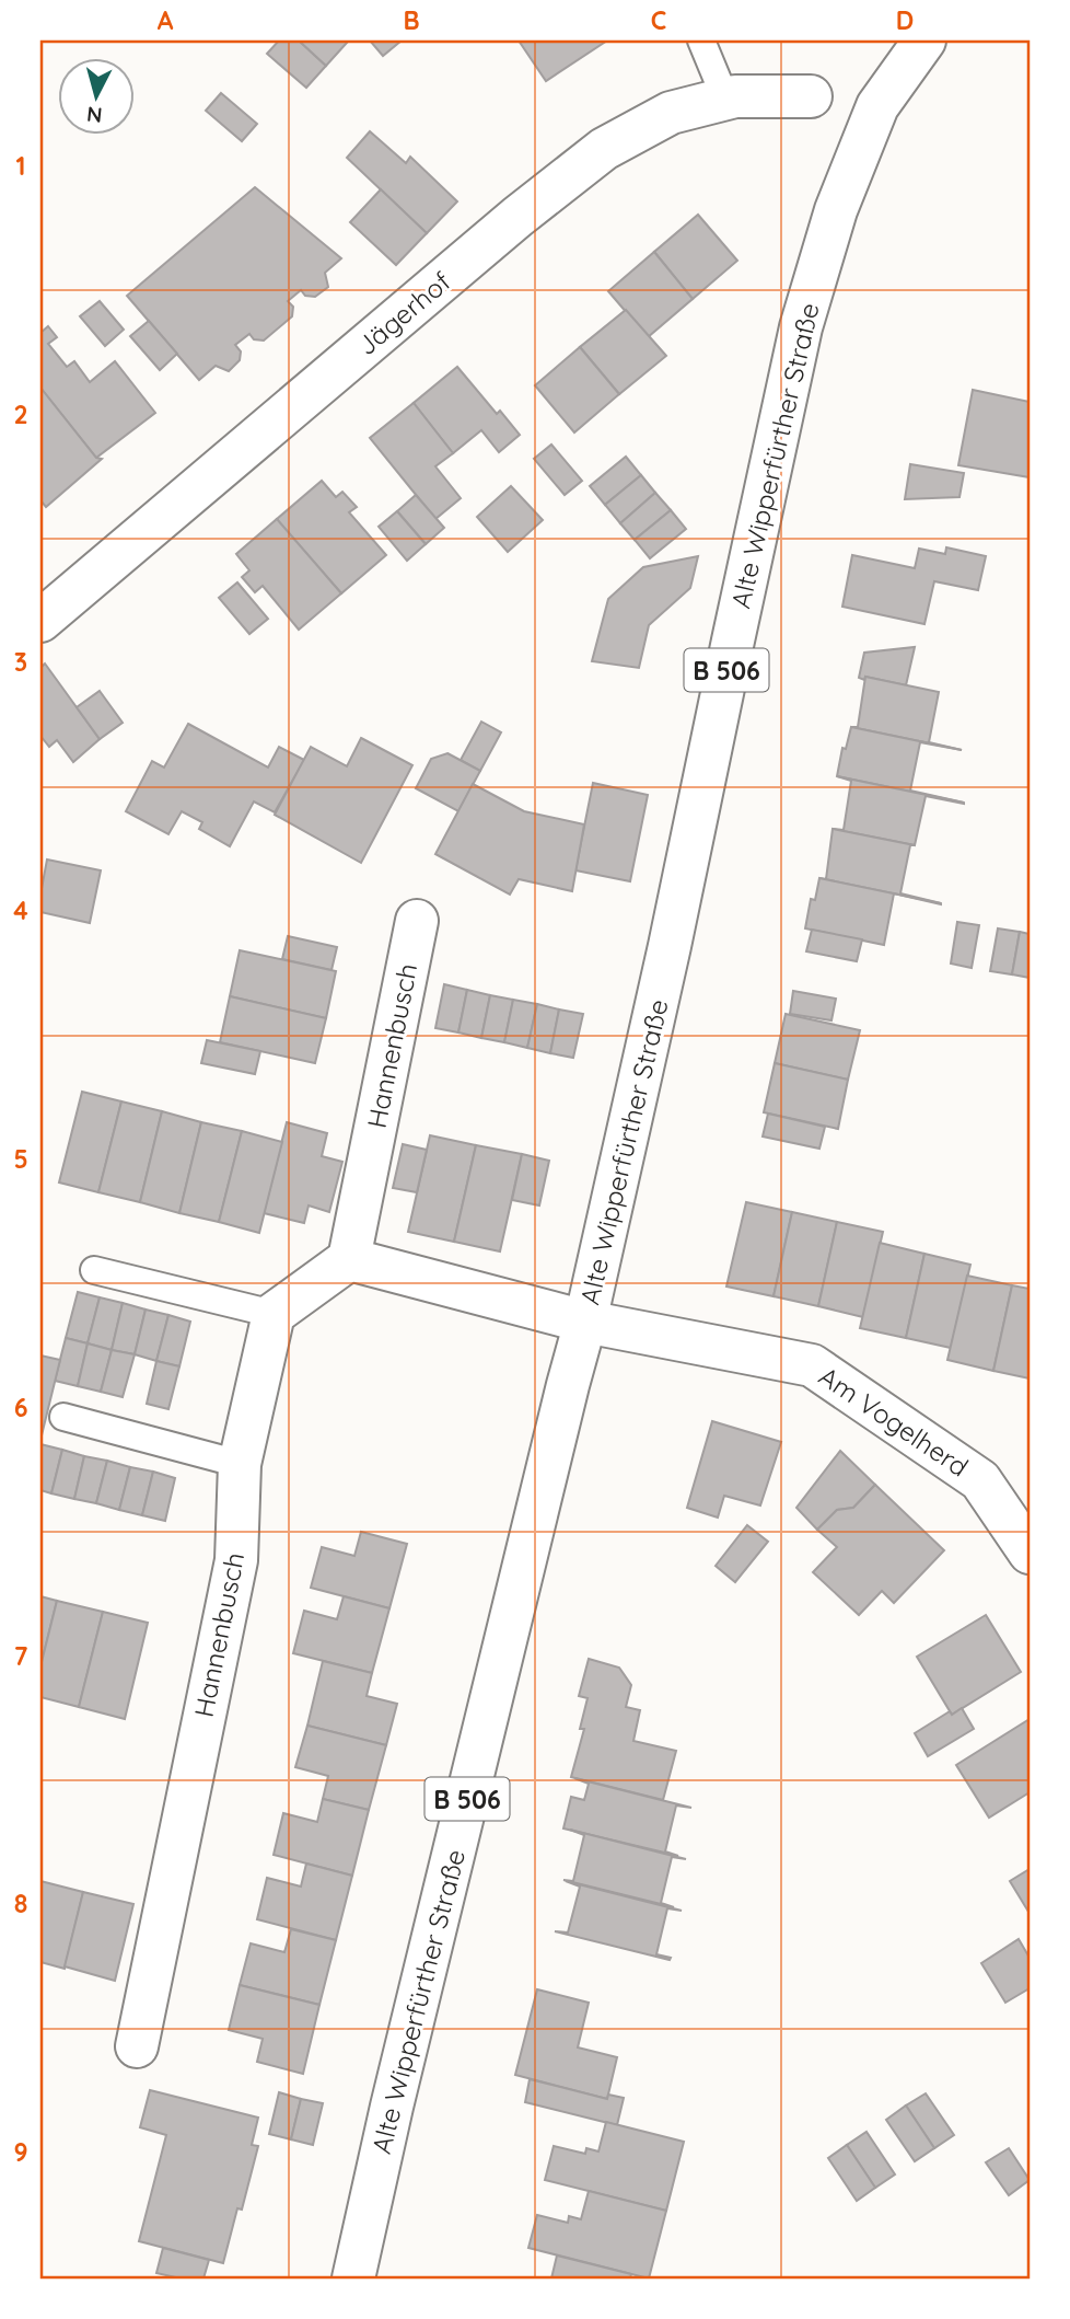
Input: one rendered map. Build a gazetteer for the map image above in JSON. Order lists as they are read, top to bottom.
{
  "streets": {
    "street": [
      "Jägerhof",
      "Alte Wipperfürther Straße",
      "B 506",
      "Hannenbusch",
      "Am Vogelherd"
    ]
  },
  "crossings": [
    ["Alte Wipperfürther Straße", "Am Vogelherd"]
  ],
  "north": "bottom",
  "grid": {
    "columns": [
      "A",
      "B",
      "C",
      "D"
    ],
    "rows": [
      "1",
      "2",
      "3",
      "4",
      "5",
      "6",
      "7",
      "8",
      "9"
    ]
  }
}
